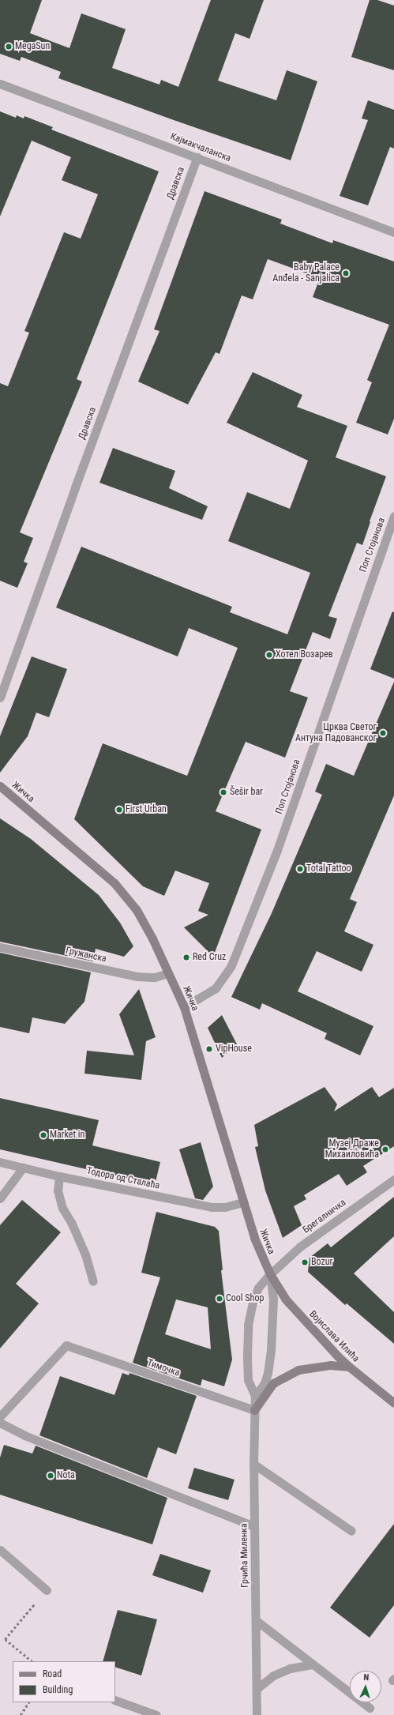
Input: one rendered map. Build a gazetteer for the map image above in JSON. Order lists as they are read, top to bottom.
{
  "streets": {
    "main road": ["Жичка", "Војислава Илића"],
    "street": [
      "Кајмакчаланска",
      "Дравска",
      "Поп Стојанова",
      "Гружанска",
      "Тодора од Сталаћа",
      "Брегалничка",
      "Тимочка",
      "Грчића Миленка"
    ]
  },
  "crossings": [
    ["Кајмакчаланска", "Дравска"],
    ["Поп Стојанова", "Жичка"],
    ["Жичка", "Гружанска"],
    ["Жичка", "Тодора од Сталаћа"],
    ["Жичка", "Брегалничка"],
    ["Жичка", "Војислава Илића"],
    ["Жичка", "Грчића Миленка"],
    ["Брегалничка", "Војислава Илића"],
    ["Брегалничка", "Грчића Миленка"],
    ["Војислава Илића", "Грчића Миленка"],
    ["Тимочка", "Грчића Миленка"]
  ],
  "places": [
    "MegaSun",
    "Baby Palace Anđela - Sanjalica",
    "Хотел Возарев",
    "Црква Светог Антуна Падованског",
    "Šešir bar",
    "First Urban",
    "Total Tattoo",
    "Red Cruz",
    "VipHouse",
    "Market in",
    "Музеј Драже Михаиловића",
    "Bozur",
    "Cool Shop",
    "Nota"
  ],
  "legend": ["Road", "Building"],
  "north": "top"
}
